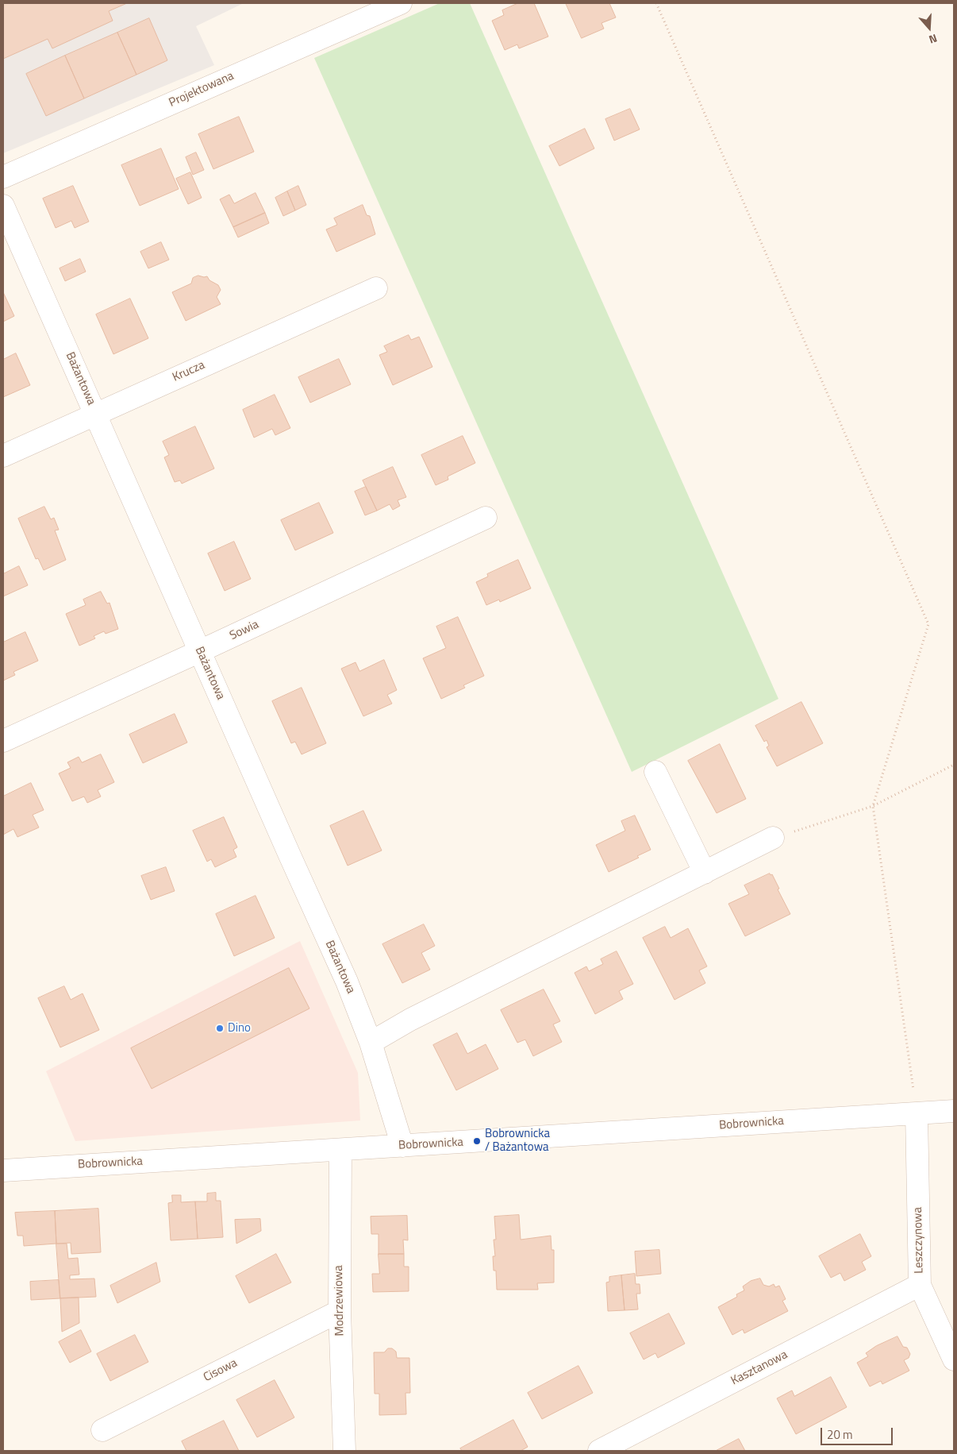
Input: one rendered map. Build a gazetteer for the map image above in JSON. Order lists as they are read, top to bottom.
{
  "streets": {
    "street": [
      "Projektowana",
      "Krucza",
      "Bażantowa",
      "Sowia",
      "Bobrownicka",
      "Leszczynowa",
      "Modrzewiowa",
      "Kasztanowa",
      "Cisowa"
    ]
  },
  "crossings": [
    ["Krucza", "Bażantowa"],
    ["Bażantowa", "Sowia"],
    ["Bażantowa", "Bobrownicka"],
    ["Bobrownicka", "Leszczynowa"],
    ["Bobrownicka", "Modrzewiowa"],
    ["Leszczynowa", "Kasztanowa"],
    ["Modrzewiowa", "Cisowa"]
  ],
  "places": ["Dino", "Bobrownicka / Bażantowa"],
  "scale_bar": "20 m",
  "north": "bottom"
}
